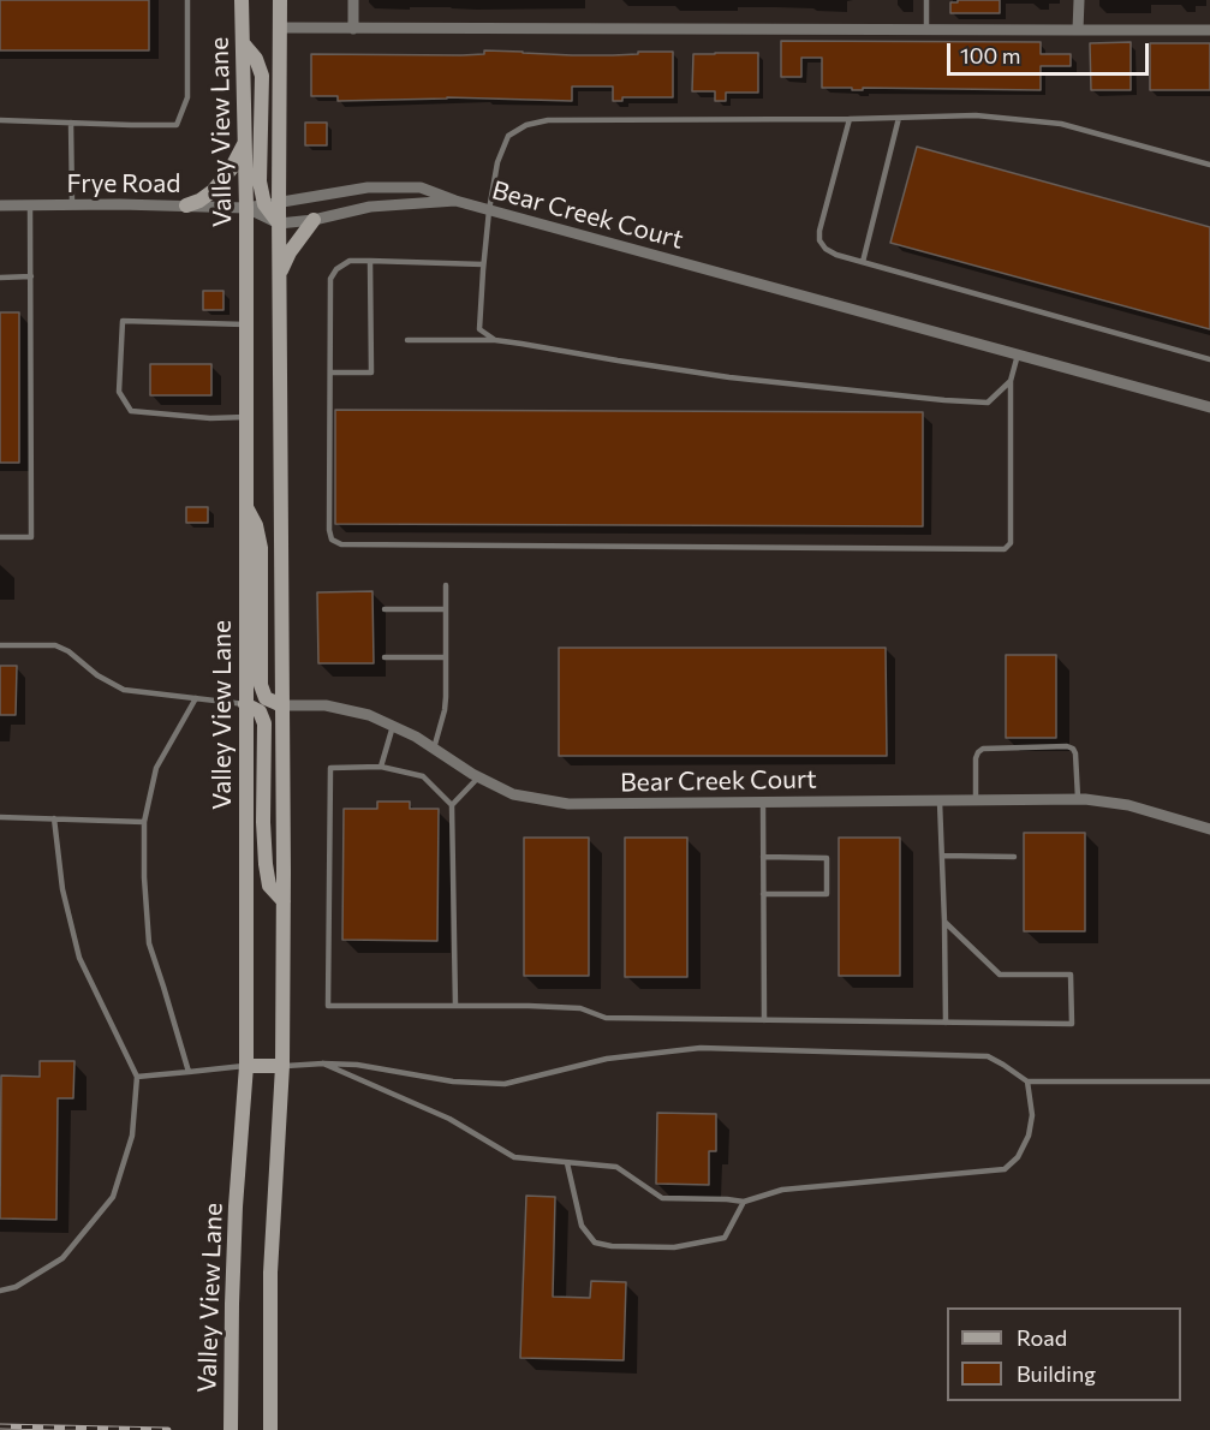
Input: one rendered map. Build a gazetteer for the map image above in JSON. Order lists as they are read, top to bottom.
{
  "streets": {
    "main road": ["Valley View Lane"],
    "street": ["Frye Road", "Bear Creek Court"]
  },
  "crossings": [
    ["Valley View Lane", "Frye Road"],
    ["Valley View Lane", "Bear Creek Court"],
    ["Frye Road", "Bear Creek Court"]
  ],
  "legend": ["Road", "Building"],
  "scale_bar": "100 m"
}
